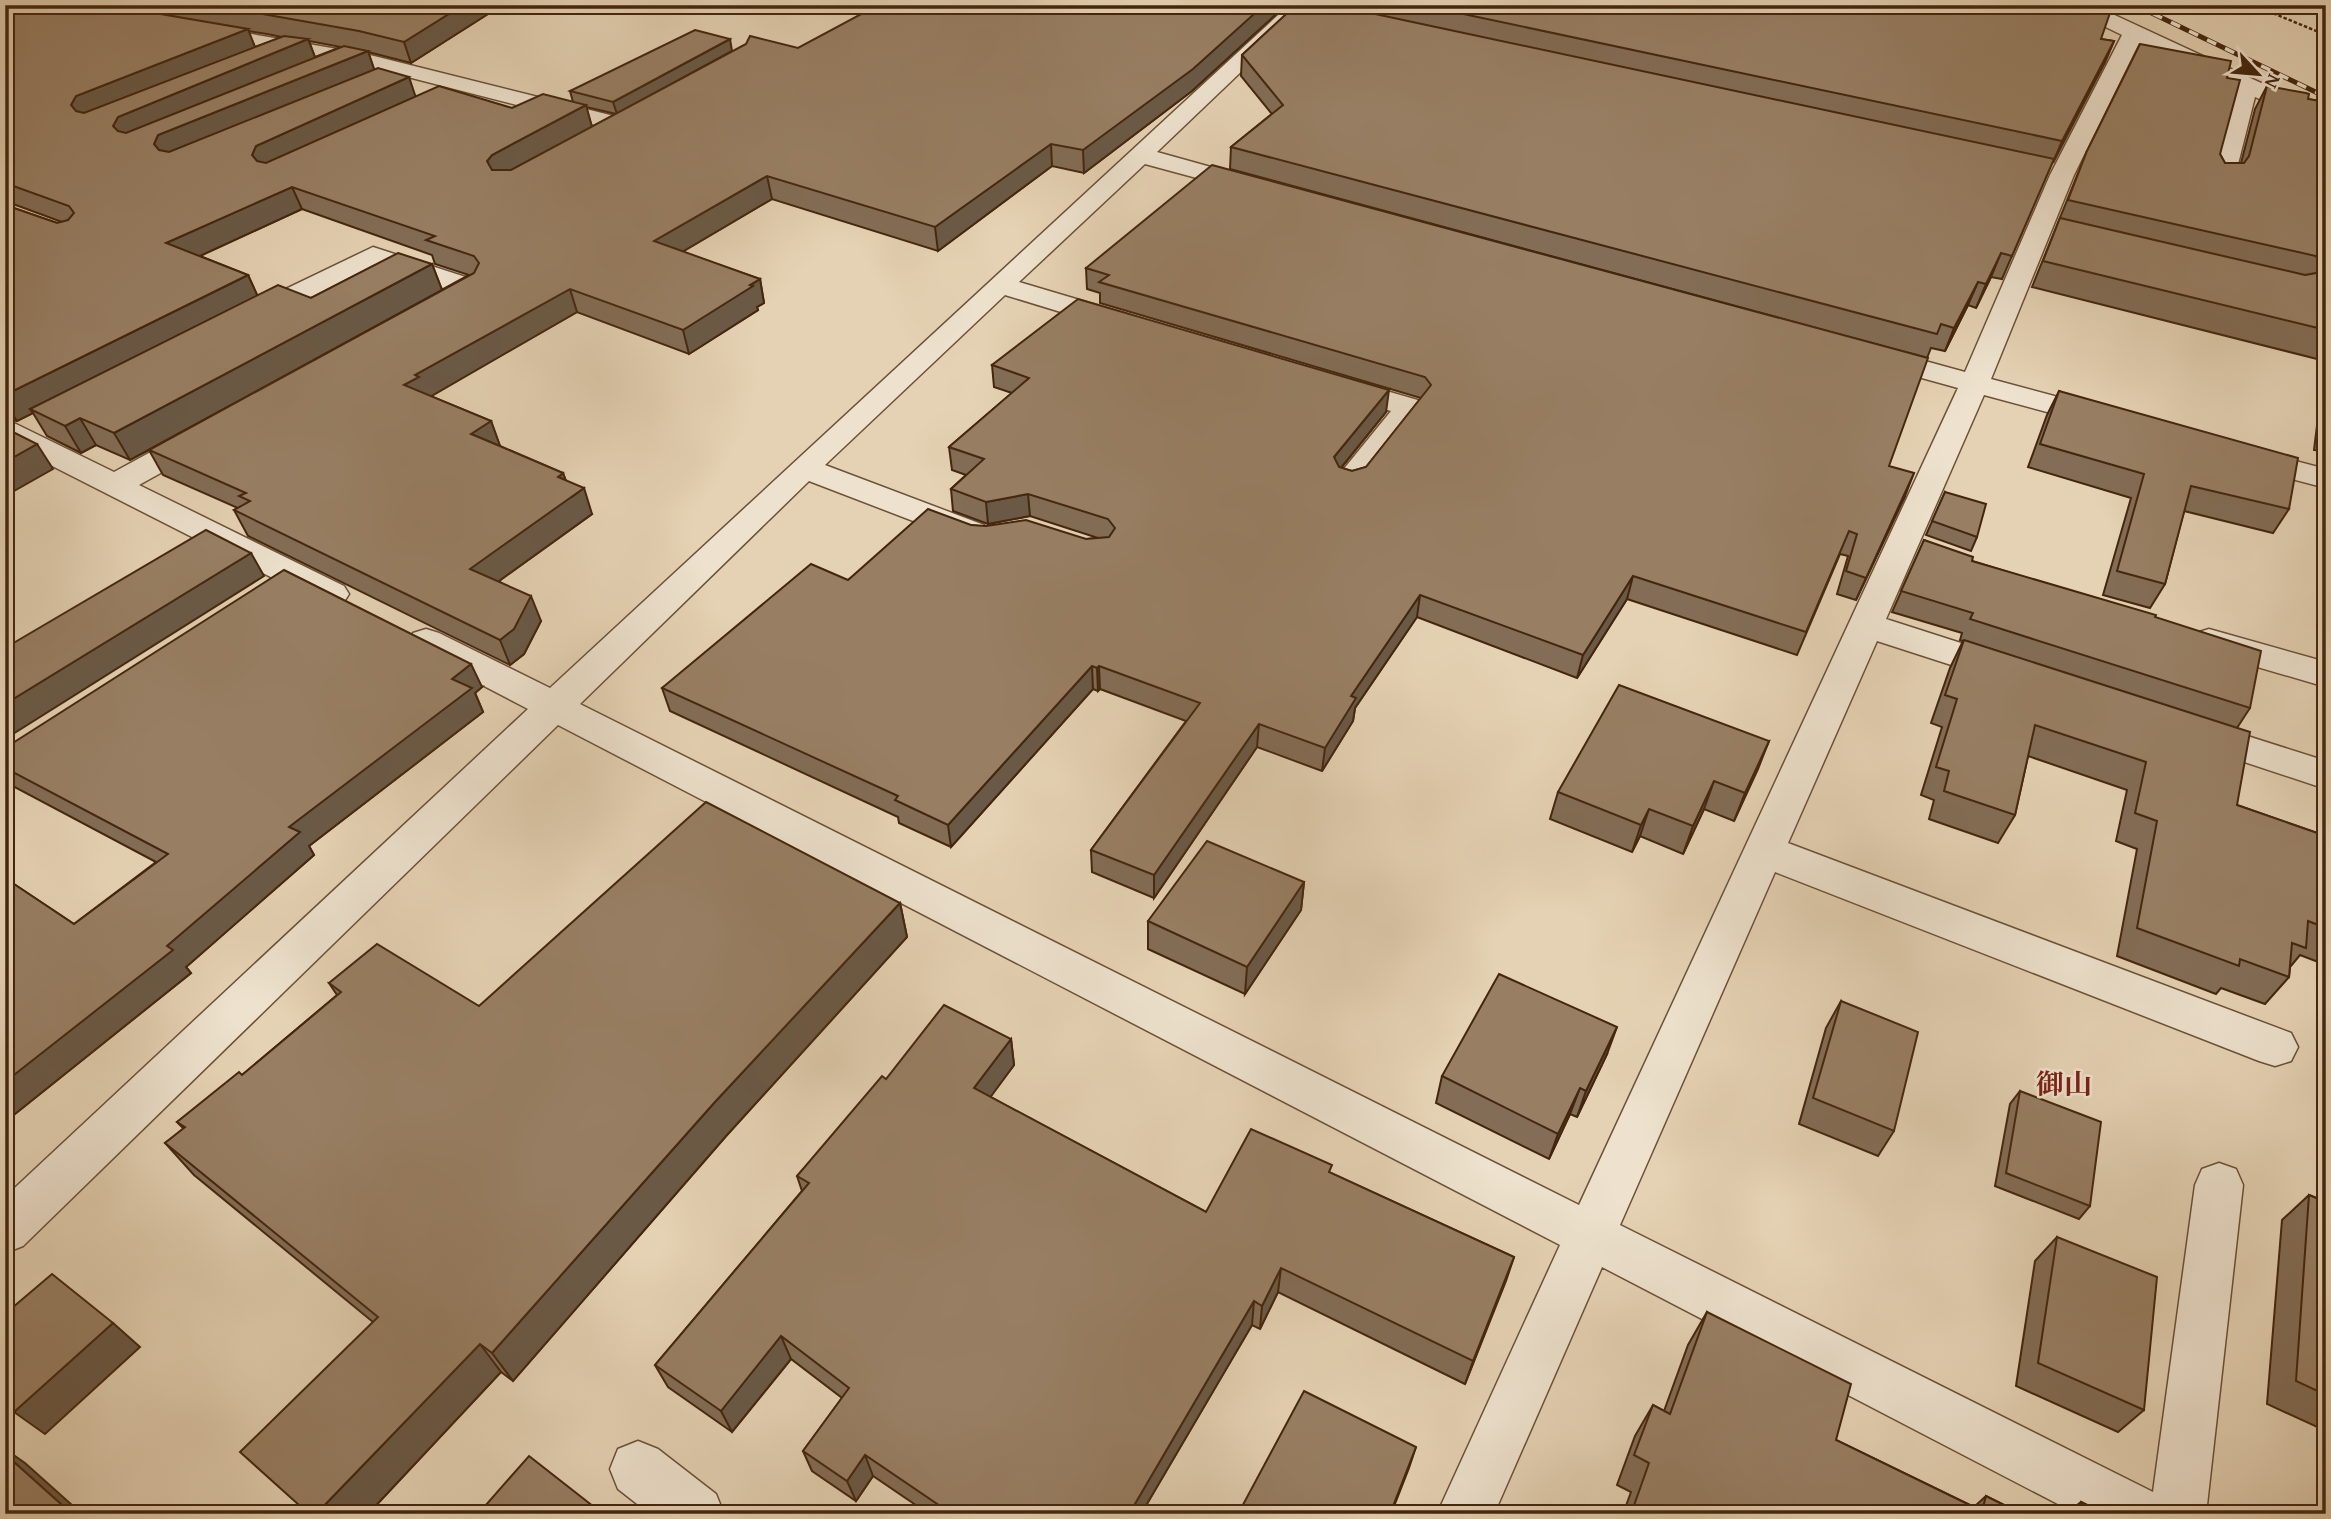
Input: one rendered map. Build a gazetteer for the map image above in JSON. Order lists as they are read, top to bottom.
{
  "districts": ["御山"],
  "north": "bottom right"
}
